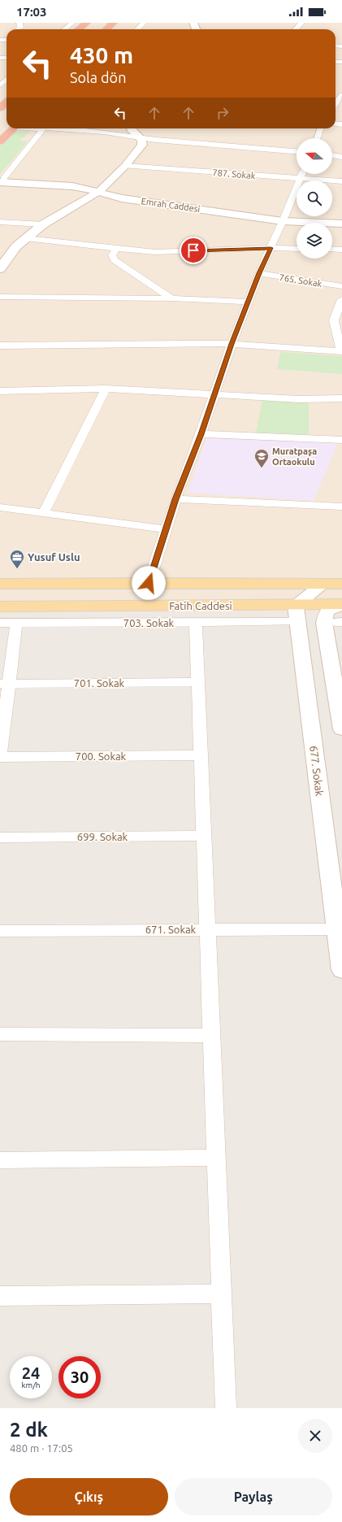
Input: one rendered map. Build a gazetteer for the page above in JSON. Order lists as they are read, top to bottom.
{
  "streets": {
    "main road": ["Fatih Caddesi"],
    "street": [
      "787. Sokak",
      "Emrah Caddesi",
      "765. Sokak",
      "703. Sokak",
      "701. Sokak",
      "700. Sokak",
      "677. Sokak",
      "699. Sokak",
      "671. Sokak"
    ]
  },
  "crossings": [
    ["Fatih Caddesi", "703. Sokak"],
    ["Fatih Caddesi", "677. Sokak"],
    ["703. Sokak", "677. Sokak"],
    ["677. Sokak", "671. Sokak"]
  ],
  "places": {
    "school or university": ["Muratpaşa Ortaokulu"],
    "office": ["Yusuf Uslu"]
  },
  "north": "left",
  "page": {
    "status": "17:03",
    "turn": ["430 m", "Sola dön"],
    "speed": "24 km/h",
    "limit": "30",
    "heading": ["2 dk", "480 m · 17:05"],
    "buttons": ["Çıkış", "Paylaş"]
  }
}
